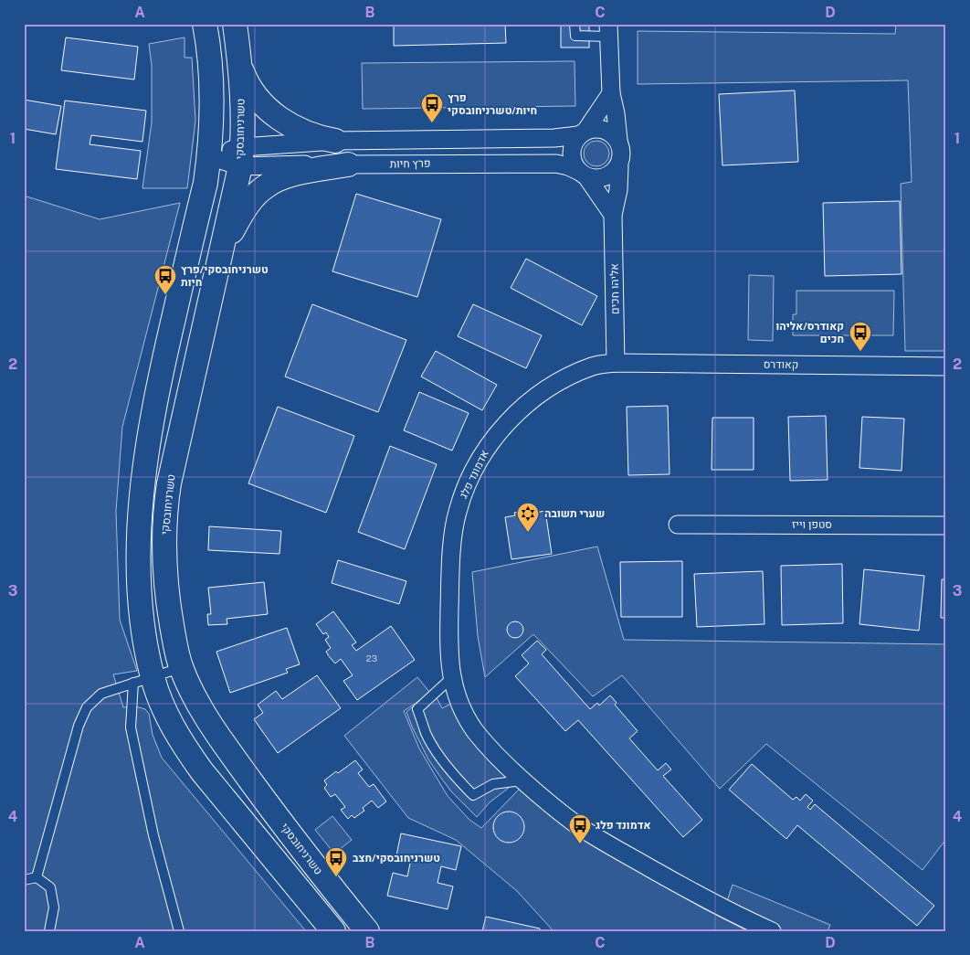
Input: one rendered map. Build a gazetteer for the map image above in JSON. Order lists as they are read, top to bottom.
{
  "streets": {
    "street": [
      "טשרניחובסקי",
      "פרץ חיות",
      "אליהו חכים",
      "קאודרס",
      "אדמונד פלג",
      "סטפן וייז"
    ]
  },
  "crossings": [
    ["טשרניחובסקי", "פרץ חיות"],
    ["פרץ חיות", "אליהו חכים"],
    ["אליהו חכים", "קאודרס"],
    ["אליהו חכים", "אדמונד פלג"],
    ["קאודרס", "אדמונד פלג"]
  ],
  "places": {
    "bus stop": [
      "פרץ חיות/טשרניחובסקי",
      "טשרניחובסקי/פרץ חיות",
      "קאודרס/אליהו חכים",
      "אדמונד פלג",
      "טשרניחובסקי/חצב"
    ],
    "synagogue": ["שערי תשובה"]
  },
  "house_numbers": ["23"],
  "grid": {
    "columns": [
      "A",
      "B",
      "C",
      "D"
    ],
    "rows": [
      "1",
      "2",
      "3",
      "4"
    ]
  }
}
